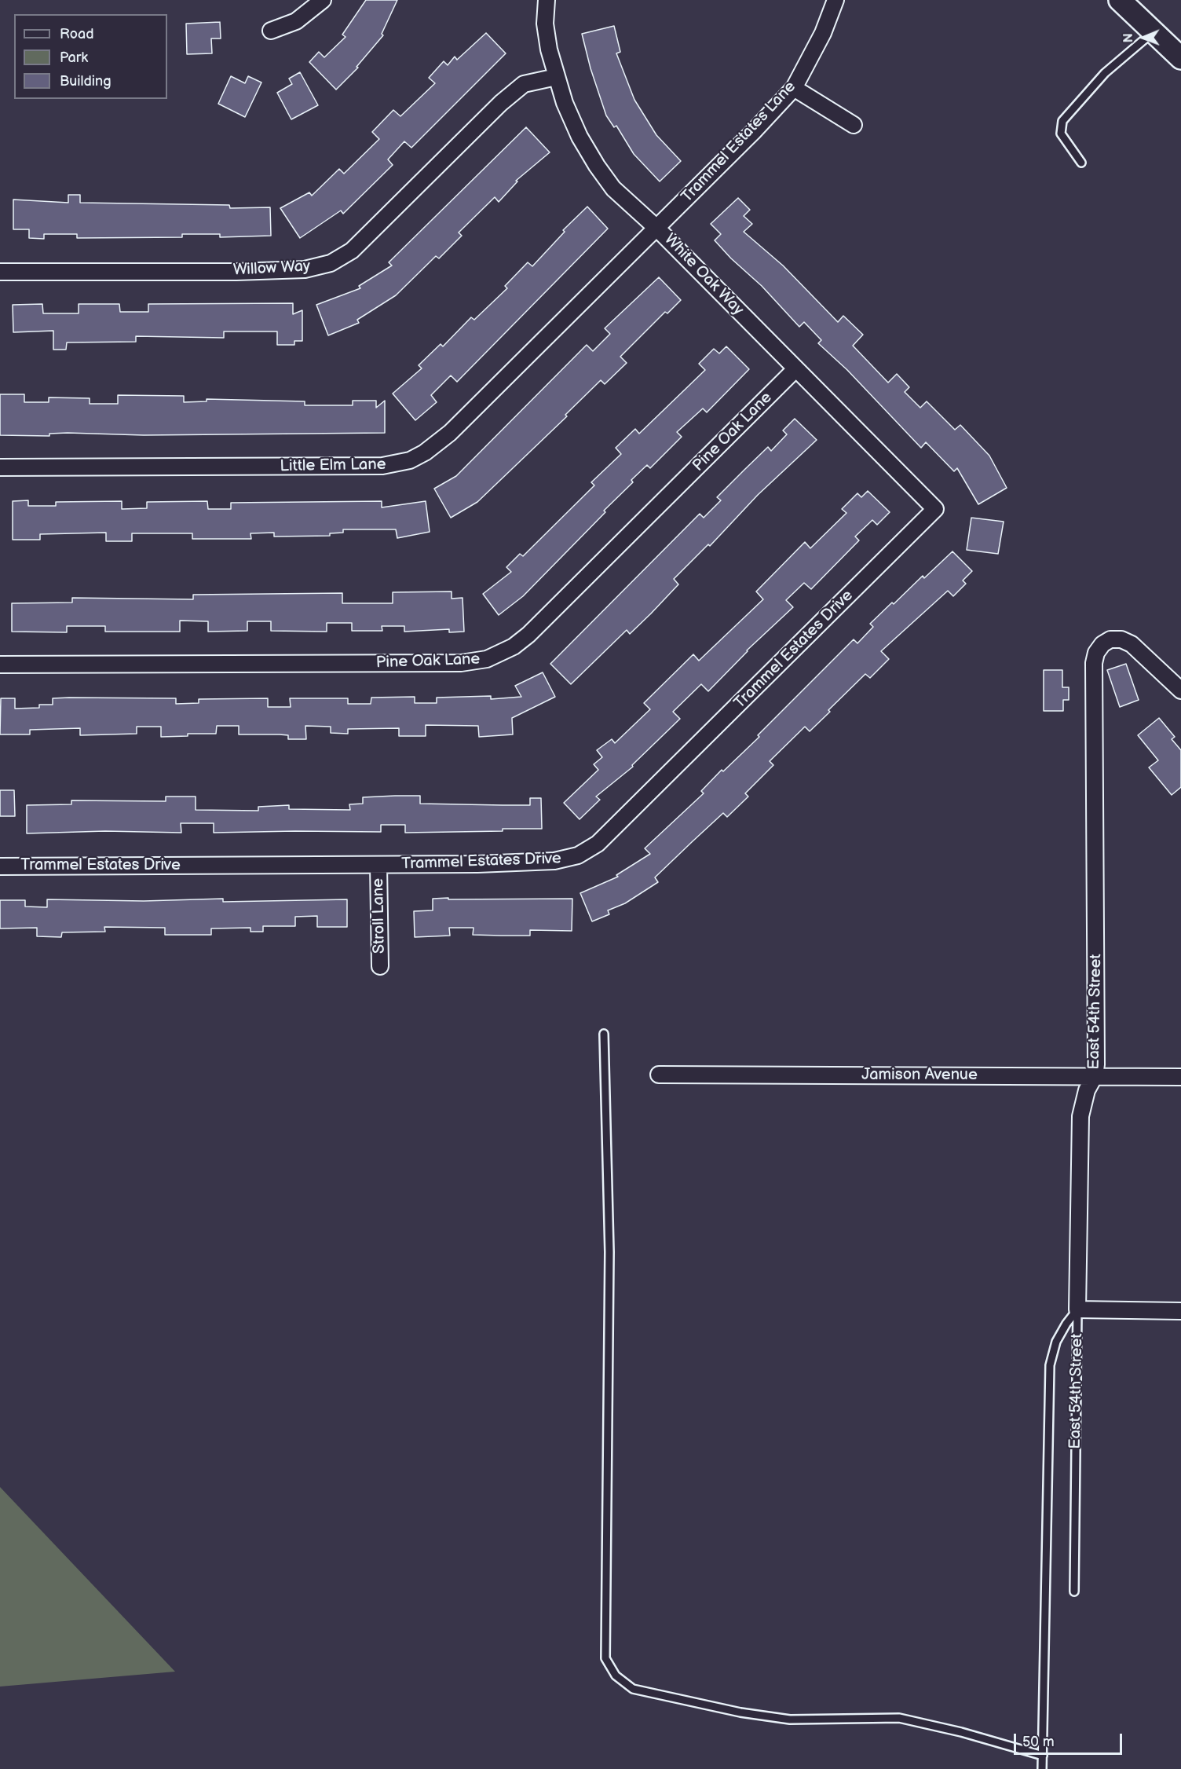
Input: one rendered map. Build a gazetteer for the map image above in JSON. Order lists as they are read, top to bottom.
{
  "streets": {
    "street": [
      "Trammel Estates Lane",
      "Willow Way",
      "White Oak Way",
      "Pine Oak Lane",
      "Little Elm Lane",
      "Trammel Estates Drive",
      "Stroll Lane",
      "East 54th Street",
      "Jamison Avenue"
    ]
  },
  "crossings": [
    ["Trammel Estates Lane", "White Oak Way"],
    ["Trammel Estates Lane", "Little Elm Lane"],
    ["Willow Way", "White Oak Way"],
    ["White Oak Way", "Pine Oak Lane"],
    ["White Oak Way", "Little Elm Lane"],
    ["White Oak Way", "Trammel Estates Drive"],
    ["Trammel Estates Drive", "Stroll Lane"],
    ["East 54th Street", "Jamison Avenue"]
  ],
  "legend": ["Road", "Park", "Building"],
  "scale_bar": "50 m",
  "north": "left"
}
